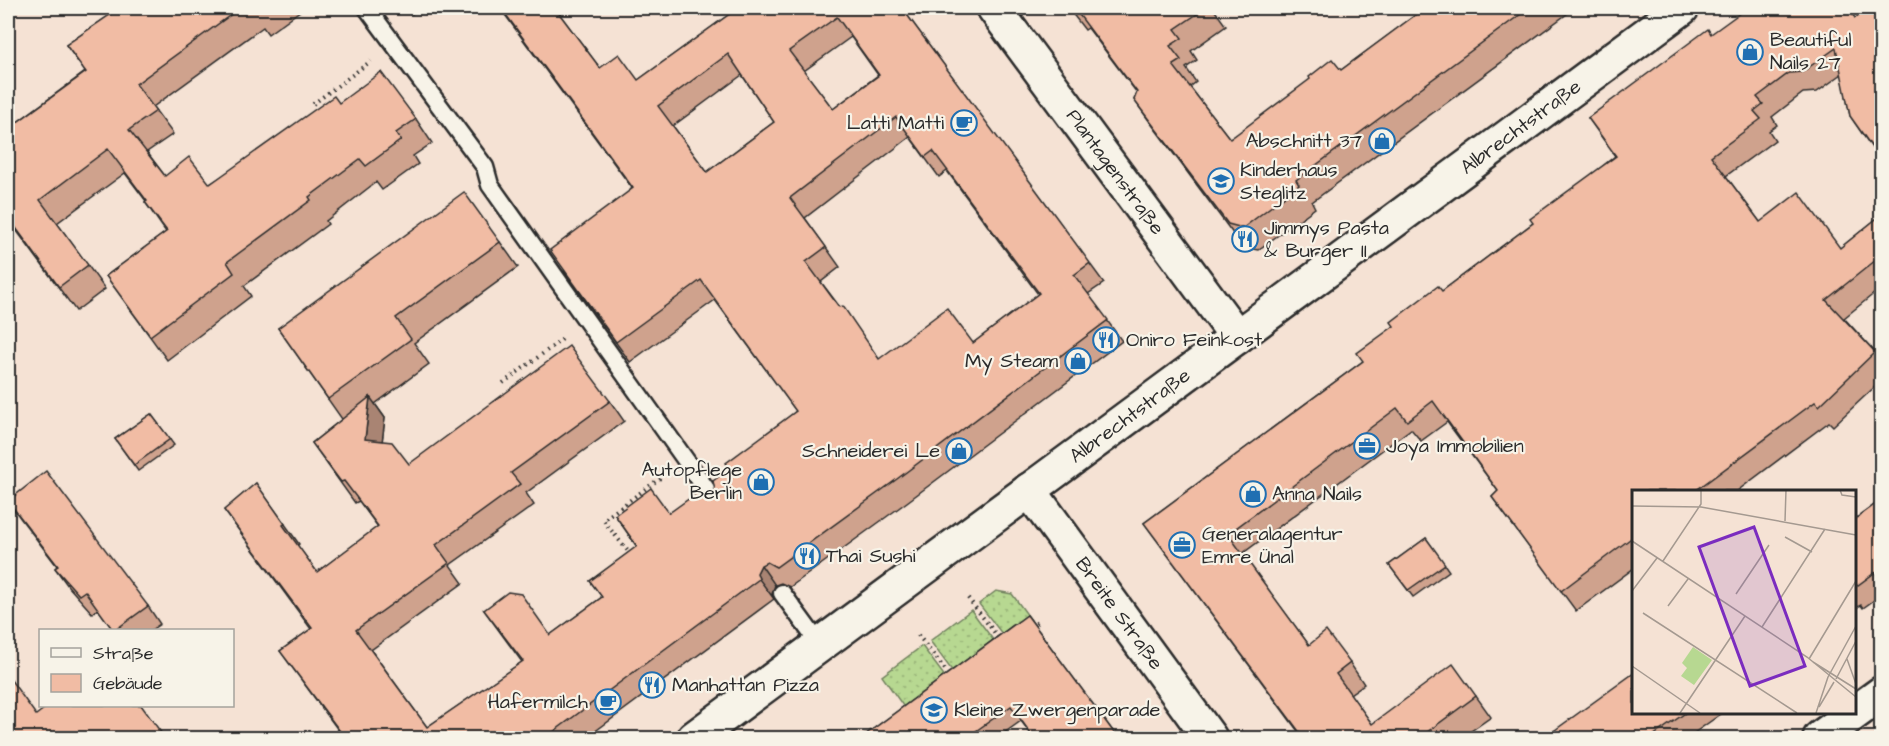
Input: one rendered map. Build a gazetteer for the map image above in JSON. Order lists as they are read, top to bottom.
{
  "streets": {
    "main road": ["Albrechtstraße", "Plantagenstraße", "Breite Straße"]
  },
  "crossings": [
    ["Albrechtstraße", "Plantagenstraße"],
    ["Albrechtstraße", "Breite Straße"]
  ],
  "places": {
    "shop": [
      "Beautiful Nails 27",
      "Abschnitt 37",
      "My Steam",
      "Schneiderei Le",
      "Autopflege Berlin",
      "Anna Nails"
    ],
    "cafe": ["Latti Matti", "Hafermilch"],
    "school or university": ["Kinderhaus Steglitz", "Kleine Zwergenparade"],
    "restaurant": [
      "Jimmys Pasta & Burger II",
      "Oniro Feinkost",
      "Thai Sushi",
      "Manhattan Pizza"
    ],
    "office": ["Joya Immobilien", "Generalagentur Emre Ünal"]
  },
  "legend": ["Straße", "Gebäude"]
}
